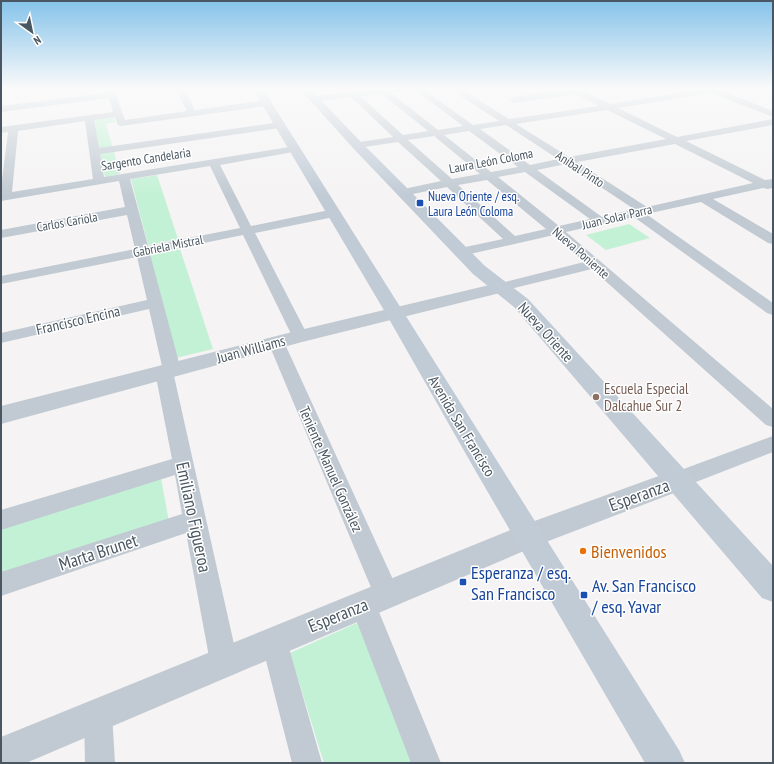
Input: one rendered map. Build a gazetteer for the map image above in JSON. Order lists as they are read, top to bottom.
{
  "streets": {
    "main road": ["Nueva Oriente", "Avenida San Francisco"],
    "street": [
      "Sargento Candelaria",
      "Laura León Coloma",
      "Aníbal Pinto",
      "Juan Solar Parra",
      "Carlos Cariola",
      "Gabriela Mistral",
      "Nueva Poniente",
      "Francisco Encina",
      "Juan Williams",
      "Teniente Manuel González",
      "Esperanza",
      "Emiliano Figueroa",
      "Marta Brunet"
    ]
  },
  "crossings": [
    ["Sargento Candelaria", "Avenida San Francisco"],
    ["Sargento Candelaria", "Emiliano Figueroa"],
    ["Laura León Coloma", "Aníbal Pinto"],
    ["Laura León Coloma", "Nueva Poniente"],
    ["Laura León Coloma", "Nueva Oriente"],
    ["Aníbal Pinto", "Juan Solar Parra"],
    ["Juan Solar Parra", "Nueva Poniente"],
    ["Juan Solar Parra", "Nueva Oriente"],
    ["Carlos Cariola", "Emiliano Figueroa"],
    ["Gabriela Mistral", "Avenida San Francisco"],
    ["Gabriela Mistral", "Emiliano Figueroa"],
    ["Francisco Encina", "Emiliano Figueroa"],
    ["Nueva Oriente", "Juan Williams"],
    ["Nueva Oriente", "Esperanza"],
    ["Juan Williams", "Avenida San Francisco"],
    ["Juan Williams", "Teniente Manuel González"],
    ["Juan Williams", "Emiliano Figueroa"],
    ["Avenida San Francisco", "Esperanza"],
    ["Teniente Manuel González", "Esperanza"],
    ["Esperanza", "Emiliano Figueroa"],
    ["Emiliano Figueroa", "Marta Brunet"]
  ],
  "places": {
    "transit": ["Nueva Oriente / esq. Laura León Coloma", "Esperanza / esq. San Francisco", "Av. San Francisco / esq. Yavar"],
    "other": ["Escuela Especial Dalcahue Sur 2", "Bienvenidos"]
  },
  "north": "bottom right"
}
